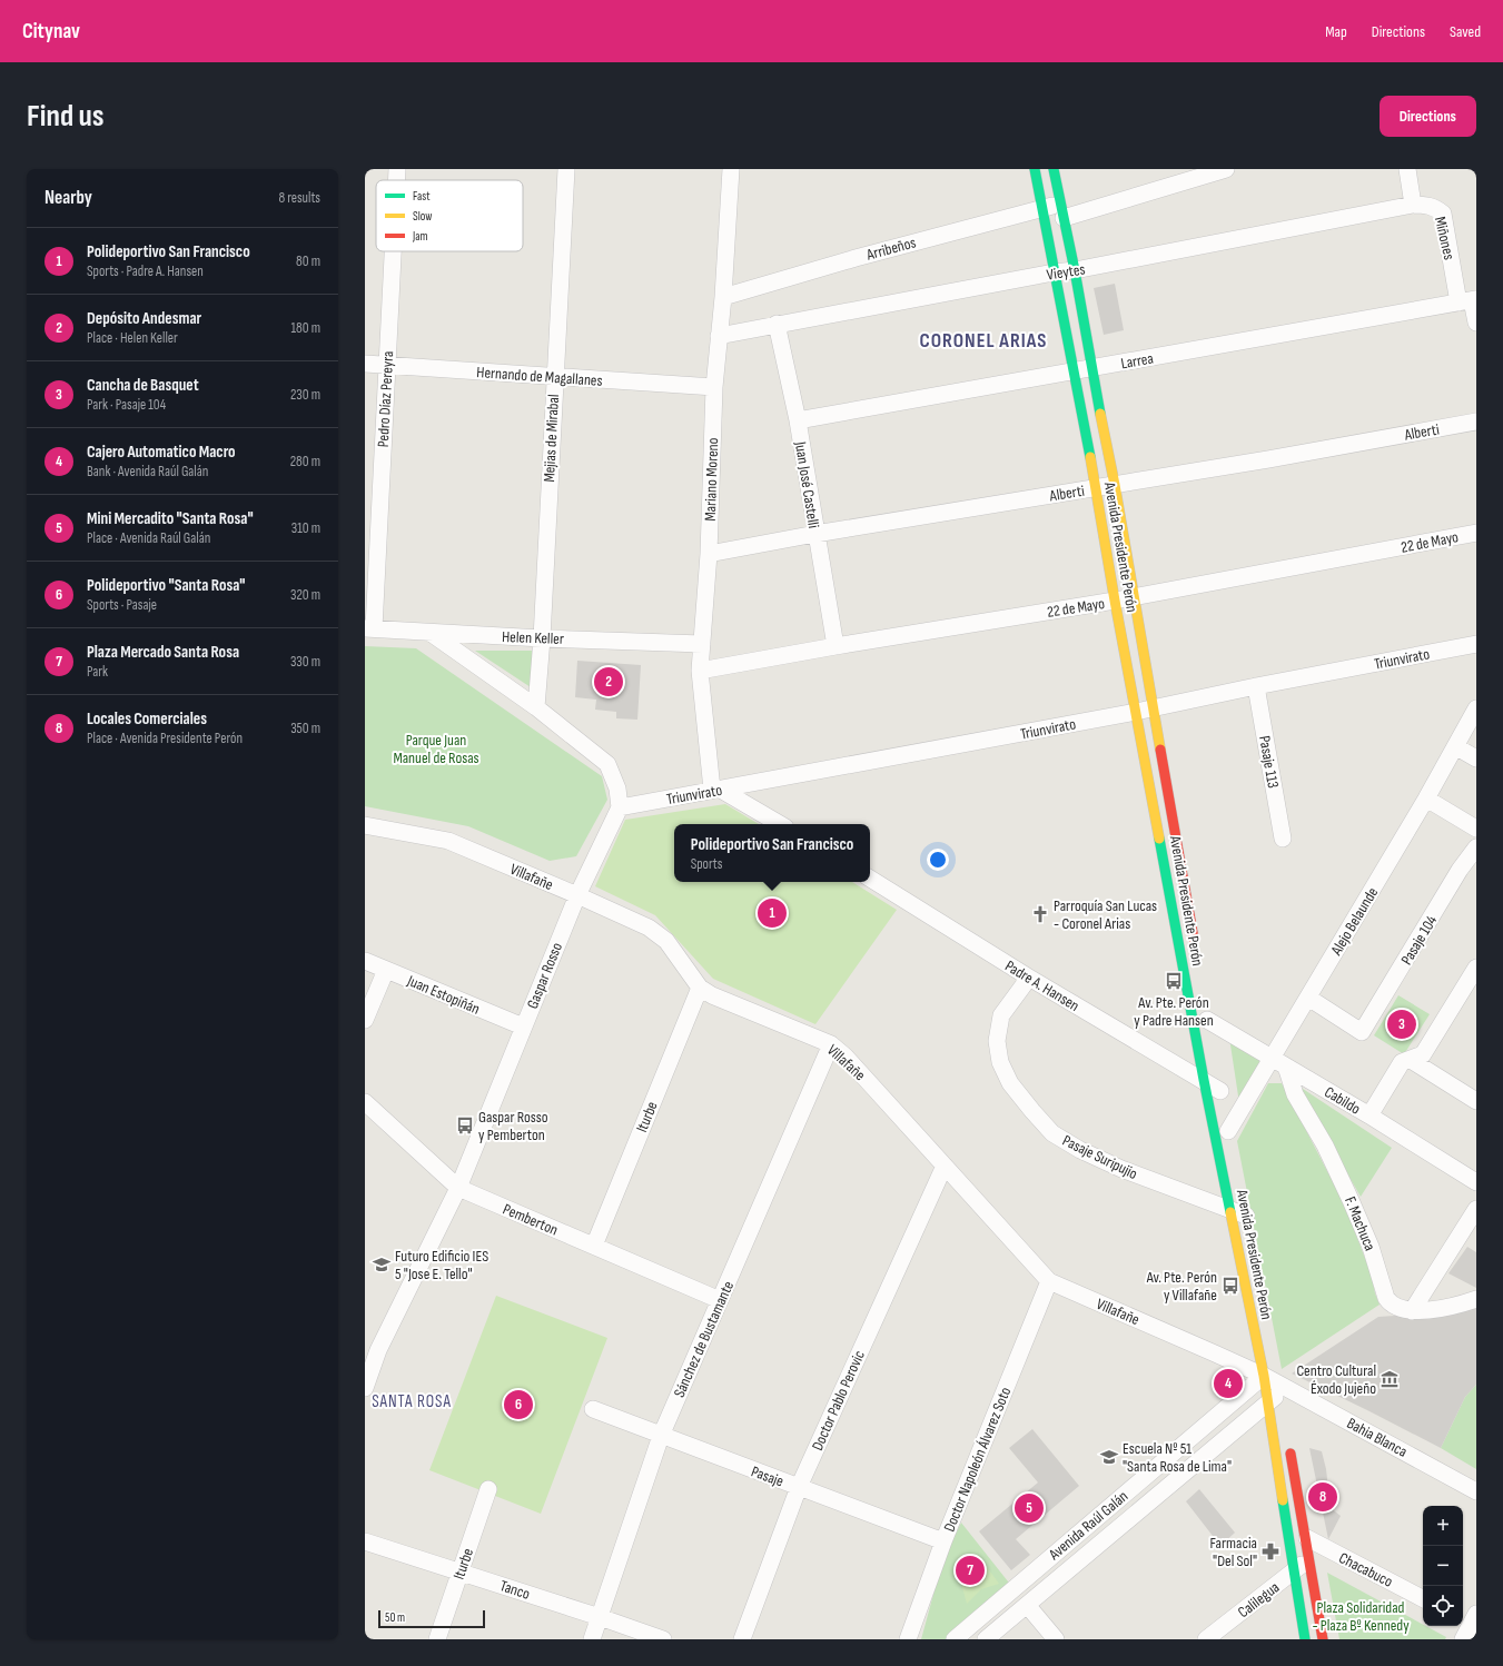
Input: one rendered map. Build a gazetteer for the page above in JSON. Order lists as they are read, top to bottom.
{
  "streets": {
    "main road": ["Avenida Presidente Perón"],
    "street": [
      "Miñones",
      "Arribeños",
      "Vieytes",
      "Larrea",
      "Hernando de Magallanes",
      "Pedro Díaz Pereyra",
      "Alberti",
      "Mejias de Mirabal",
      "Mariano Moreno",
      "Juan José Castelli",
      "22 de Mayo",
      "Helen Keller",
      "Triunvirato",
      "Pasaje 113",
      "Villafañe",
      "Alejo Belaunde",
      "Pasaje 104",
      "Gaspar Rosso",
      "Padre A. Hansen",
      "Juan Estopiñán",
      "Cabildo",
      "Iturbe",
      "Pasaje Suripujio",
      "Pemberton",
      "F. Machuca",
      "Sánchez de Bustamante",
      "Doctor Pablo Perovic",
      "Bahia Blanca",
      "Doctor Napoleón Álvarez Soto",
      "Pasaje",
      "Avenida Raúl Galán",
      "Chacabuco",
      "Tanco",
      "Calilegua"
    ]
  },
  "crossings": [
    ["Miñones", "Vieytes"],
    ["Miñones", "Larrea"],
    ["Arribeños", "Mariano Moreno"],
    ["Arribeños", "Avenida Presidente Perón"],
    ["Vieytes", "Mariano Moreno"],
    ["Vieytes", "Juan José Castelli"],
    ["Vieytes", "Avenida Presidente Perón"],
    ["Larrea", "Juan José Castelli"],
    ["Larrea", "Avenida Presidente Perón"],
    ["Hernando de Magallanes", "Pedro Díaz Pereyra"],
    ["Hernando de Magallanes", "Mejias de Mirabal"],
    ["Hernando de Magallanes", "Mariano Moreno"],
    ["Pedro Díaz Pereyra", "Helen Keller"],
    ["Alberti", "Mariano Moreno"],
    ["Alberti", "Juan José Castelli"],
    ["Alberti", "Avenida Presidente Perón"],
    ["Mejias de Mirabal", "Helen Keller"],
    ["Mariano Moreno", "22 de Mayo"],
    ["Mariano Moreno", "Helen Keller"],
    ["Mariano Moreno", "Triunvirato"],
    ["Juan José Castelli", "22 de Mayo"],
    ["22 de Mayo", "Avenida Presidente Perón"],
    ["Avenida Presidente Perón", "Triunvirato"],
    ["Avenida Presidente Perón", "Villafañe"],
    ["Avenida Presidente Perón", "Padre A. Hansen"],
    ["Avenida Presidente Perón", "Pasaje Suripujio"],
    ["Avenida Presidente Perón", "Bahia Blanca"],
    ["Avenida Presidente Perón", "Avenida Raúl Galán"],
    ["Avenida Presidente Perón", "Calilegua"],
    ["Triunvirato", "Pasaje 113"],
    ["Triunvirato", "Gaspar Rosso"],
    ["Villafañe", "Gaspar Rosso"],
    ["Villafañe", "Iturbe"],
    ["Villafañe", "Sánchez de Bustamante"],
    ["Villafañe", "Doctor Pablo Perovic"],
    ["Villafañe", "Bahia Blanca"],
    ["Villafañe", "Doctor Napoleón Álvarez Soto"],
    ["Villafañe", "Avenida Raúl Galán"],
    ["Alejo Belaunde", "Pasaje 104"],
    ["Alejo Belaunde", "Cabildo"],
    ["Alejo Belaunde", "F. Machuca"],
    ["Gaspar Rosso", "Juan Estopiñán"],
    ["Gaspar Rosso", "Pemberton"],
    ["Padre A. Hansen", "Pasaje Suripujio"],
    ["Cabildo", "F. Machuca"],
    ["Iturbe", "Pemberton"],
    ["Iturbe", "Tanco"],
    ["Pemberton", "Sánchez de Bustamante"],
    ["Sánchez de Bustamante", "Pasaje"],
    ["Sánchez de Bustamante", "Tanco"],
    ["Doctor Pablo Perovic", "Pasaje"],
    ["Bahia Blanca", "Avenida Raúl Galán"],
    ["Doctor Napoleón Álvarez Soto", "Pasaje"]
  ],
  "districts": ["CORONEL ARIAS", "SANTA ROSA"],
  "parks": ["Parque Juan Manuel de Rosas", "Plaza Solidaridad - Plaza Bº Kennedy"],
  "places": {
    "church": ["Parroquía San Lucas - Coronel Arias"],
    "bus stop": ["Av. Pte. Perón y Padre Hansen", "Gaspar Rosso y Pemberton", "Av. Pte. Perón y Villafañe"],
    "school or university": ["Futuro Edificio IES 5 \"Jose E. Tello\"", "Escuela Nº 51 \"Santa Rosa de Lima\""],
    "museum": ["Centro Cultural Éxodo Jujeño"],
    "pharmacy": ["Farmacia \"Del Sol\""]
  },
  "legend": ["Fast", "Slow", "Jam"],
  "scale_bar": "50 m",
  "page": {
    "header": "Citynav",
    "nav": ["Map", "Directions", "Saved"],
    "buttons": "Directions",
    "title": "Find us",
    "heading": ["Nearby", "8 results"],
    "list": [
      {
        "mark": "1",
        "name": "Polideportivo San Francisco",
        "note": "Sports · Padre A. Hansen",
        "value": "80 m"
      },
      {
        "mark": "2",
        "name": "Depósito Andesmar",
        "note": "Place · Helen Keller",
        "value": "180 m"
      },
      {
        "mark": "3",
        "name": "Cancha de Basquet",
        "note": "Park · Pasaje 104",
        "value": "230 m"
      },
      {
        "mark": "4",
        "name": "Cajero Automatico Macro",
        "note": "Bank · Avenida Raúl Galán",
        "value": "280 m"
      },
      {
        "mark": "5",
        "name": "Mini Mercadito \"Santa Rosa\"",
        "note": "Place · Avenida Raúl Galán",
        "value": "310 m"
      },
      {
        "mark": "6",
        "name": "Polideportivo \"Santa Rosa\"",
        "note": "Sports · Pasaje",
        "value": "320 m"
      },
      {
        "mark": "7",
        "name": "Plaza Mercado Santa Rosa",
        "note": "Park",
        "value": "330 m"
      },
      {
        "mark": "8",
        "name": "Locales Comerciales",
        "note": "Place · Avenida Presidente Perón",
        "value": "350 m"
      }
    ],
    "pins": [
      "2",
      "1",
      "3",
      "4",
      "6",
      "8",
      "5",
      "7"
    ],
    "popup": ["Polideportivo San Francisco", "Sports"],
    "map_buttons": ["+", "−"],
    "scale": "50 m"
  }
}
